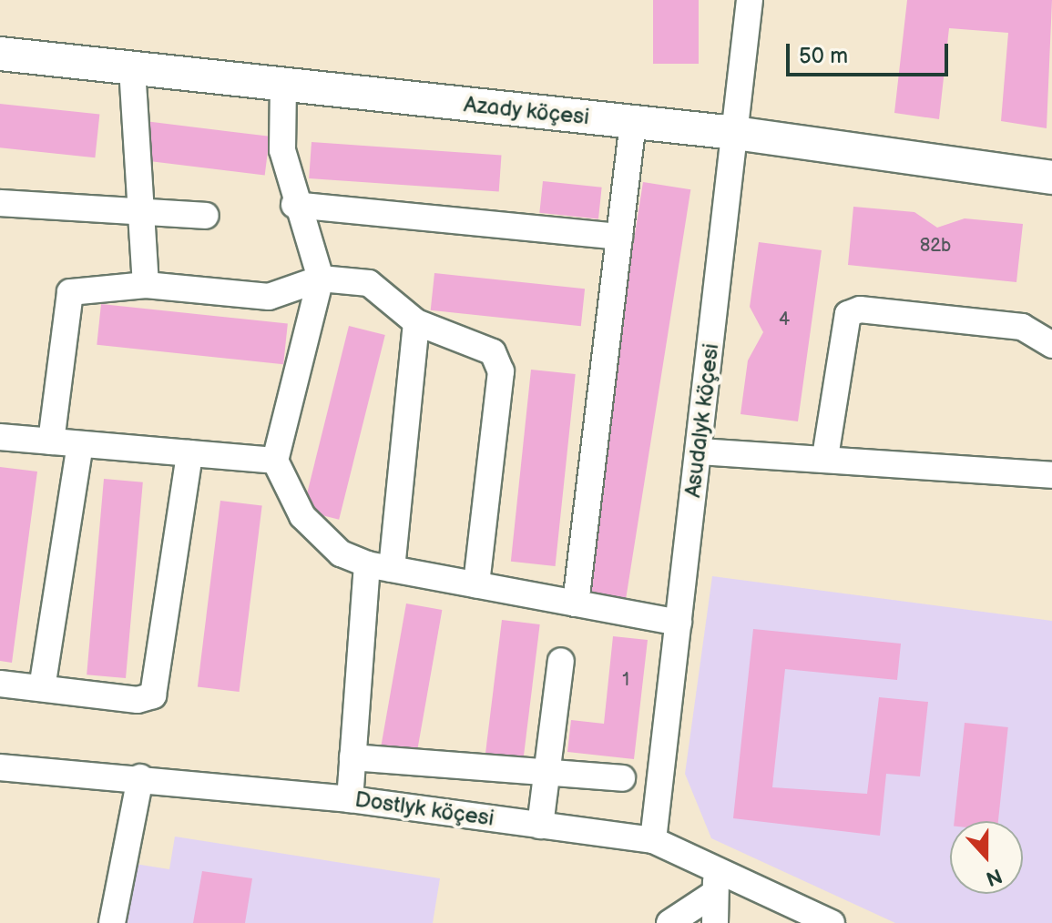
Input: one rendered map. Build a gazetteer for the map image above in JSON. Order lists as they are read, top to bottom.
{
  "streets": {
    "main road": ["Azady köçesi"],
    "street": ["Asudalyk köçesi", "Dostlyk köçesi"]
  },
  "crossings": [
    ["Azady köçesi", "Asudalyk köçesi"],
    ["Asudalyk köçesi", "Dostlyk köçesi"]
  ],
  "house_numbers": ["82b", "4", "1"],
  "scale_bar": "50 m",
  "north": "bottom"
}
